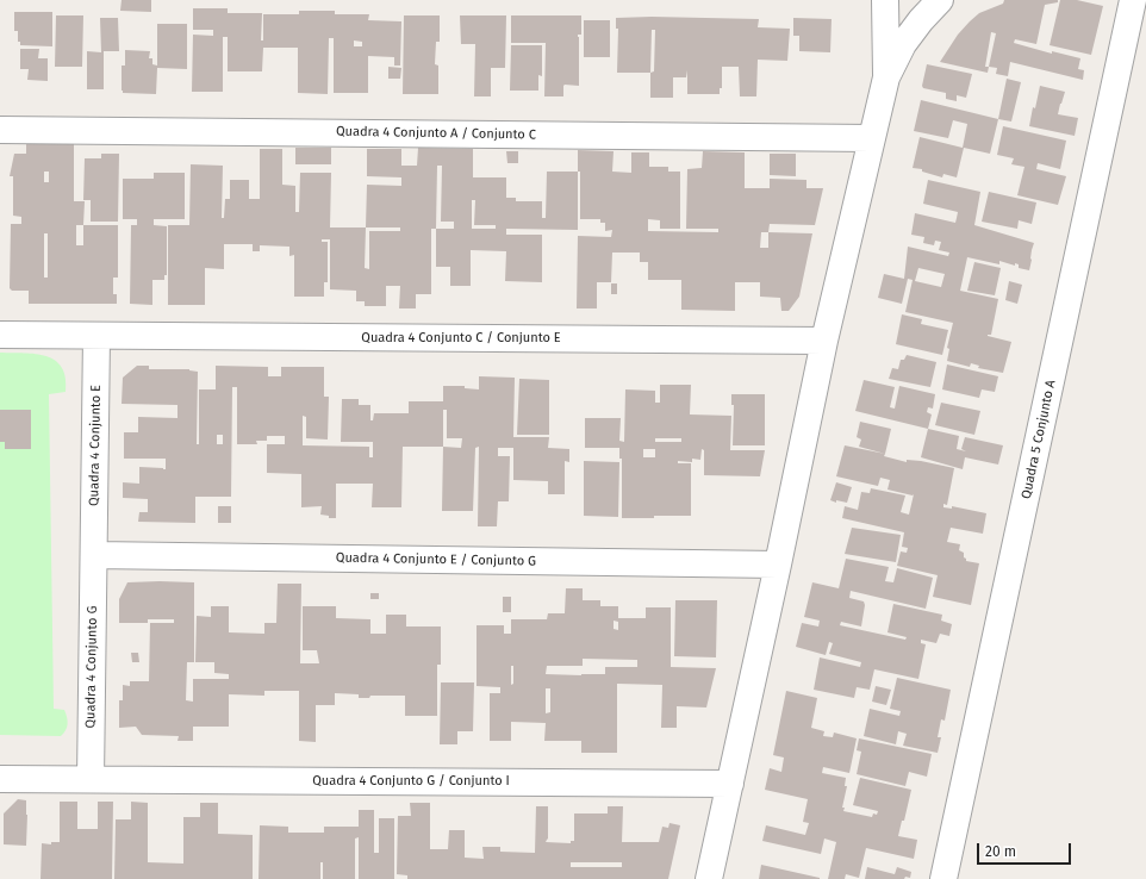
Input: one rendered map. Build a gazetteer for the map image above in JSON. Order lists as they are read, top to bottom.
{
  "streets": {
    "street": [
      "Quadra 4 Conjunto A / Conjunto C",
      "Quadra 4 Conjunto C / Conjunto E",
      "Quadra 5 Conjunto A",
      "Quadra 4 Conjunto E",
      "Quadra 4 Conjunto E / Conjunto G",
      "Quadra 4 Conjunto G",
      "Quadra 4 Conjunto G / Conjunto I"
    ]
  },
  "crossings": [
    ["Quadra 4 Conjunto C / Conjunto E", "Quadra 4 Conjunto E"],
    ["Quadra 4 Conjunto E", "Quadra 4 Conjunto E / Conjunto G"],
    ["Quadra 4 Conjunto E", "Quadra 4 Conjunto G"],
    ["Quadra 4 Conjunto E / Conjunto G", "Quadra 4 Conjunto G"],
    ["Quadra 4 Conjunto G", "Quadra 4 Conjunto G / Conjunto I"]
  ],
  "scale_bar": "20 m"
}
